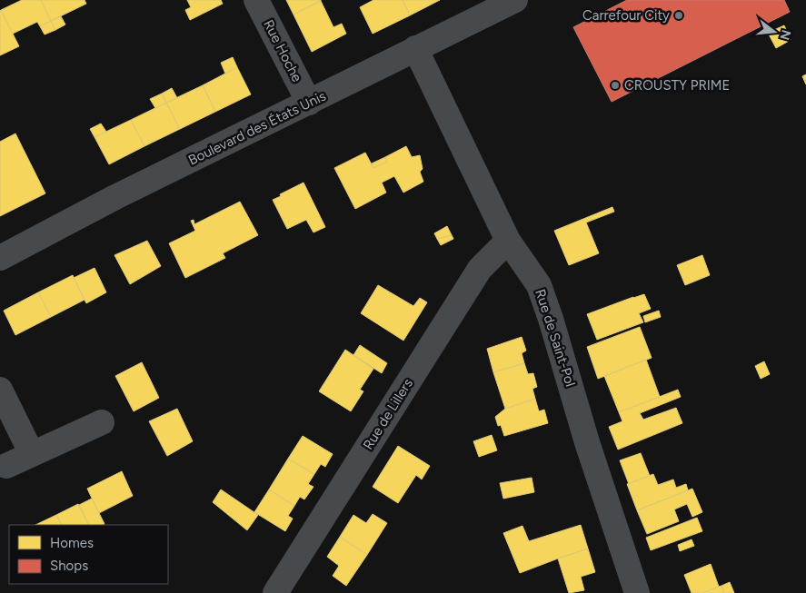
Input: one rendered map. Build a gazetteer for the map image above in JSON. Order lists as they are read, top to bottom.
{
  "streets": {
    "street": [
      "Rue Hoche",
      "Boulevard des États Unis",
      "Rue de Saint-Pol",
      "Rue de Lillers"
    ]
  },
  "crossings": [
    ["Rue Hoche", "Boulevard des États Unis"],
    ["Boulevard des États Unis", "Rue de Saint-Pol"],
    ["Rue de Saint-Pol", "Rue de Lillers"]
  ],
  "places": ["Carrefour City", "CROUSTY PRIME"],
  "legend": ["Homes", "Shops"],
  "north": "right"
}
